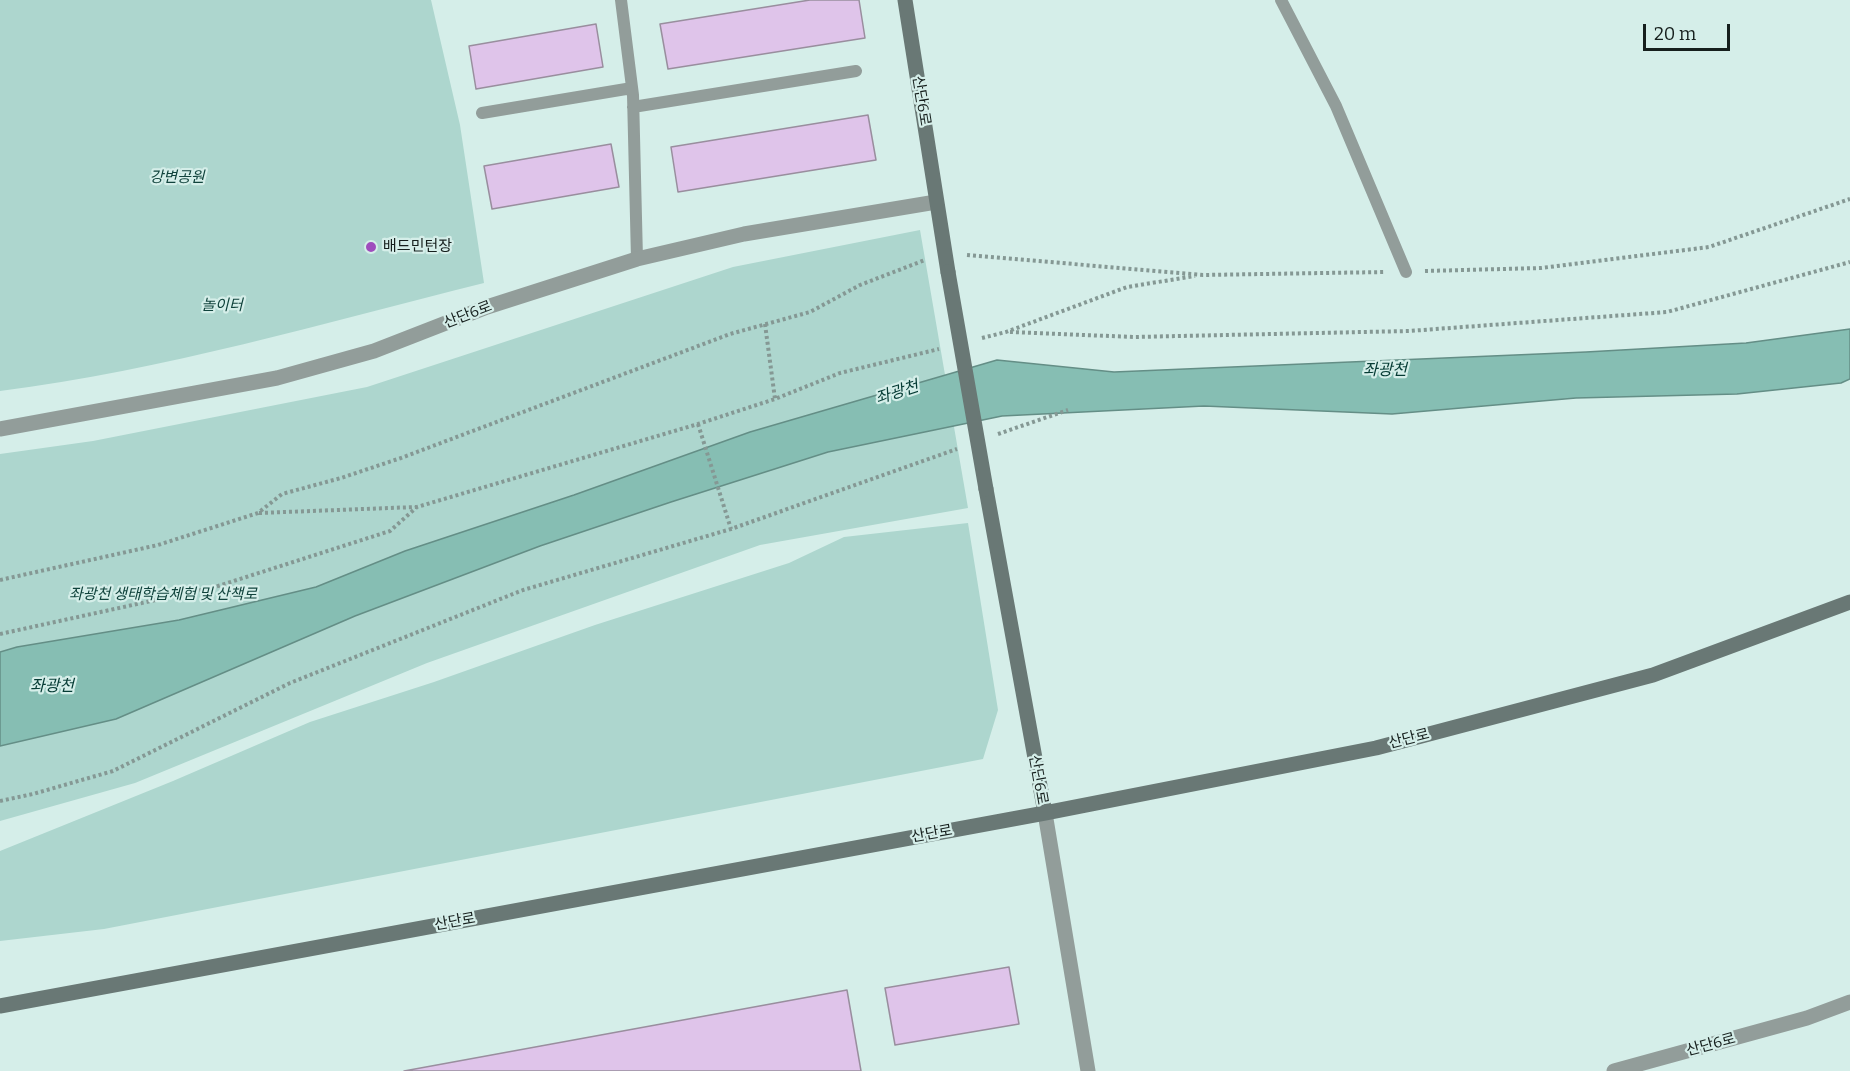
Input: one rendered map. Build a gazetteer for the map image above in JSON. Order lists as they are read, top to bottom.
{
  "streets": {
    "street": ["산단6로", "산단로"]
  },
  "crossings": [
    ["산단6로", "산단로"]
  ],
  "water": ["좌광천"],
  "parks": ["강변공원", "놀이터", "좌광천 생태학습체험 및 산책로"],
  "places": ["배드민턴장"],
  "scale_bar": "20 m"
}
